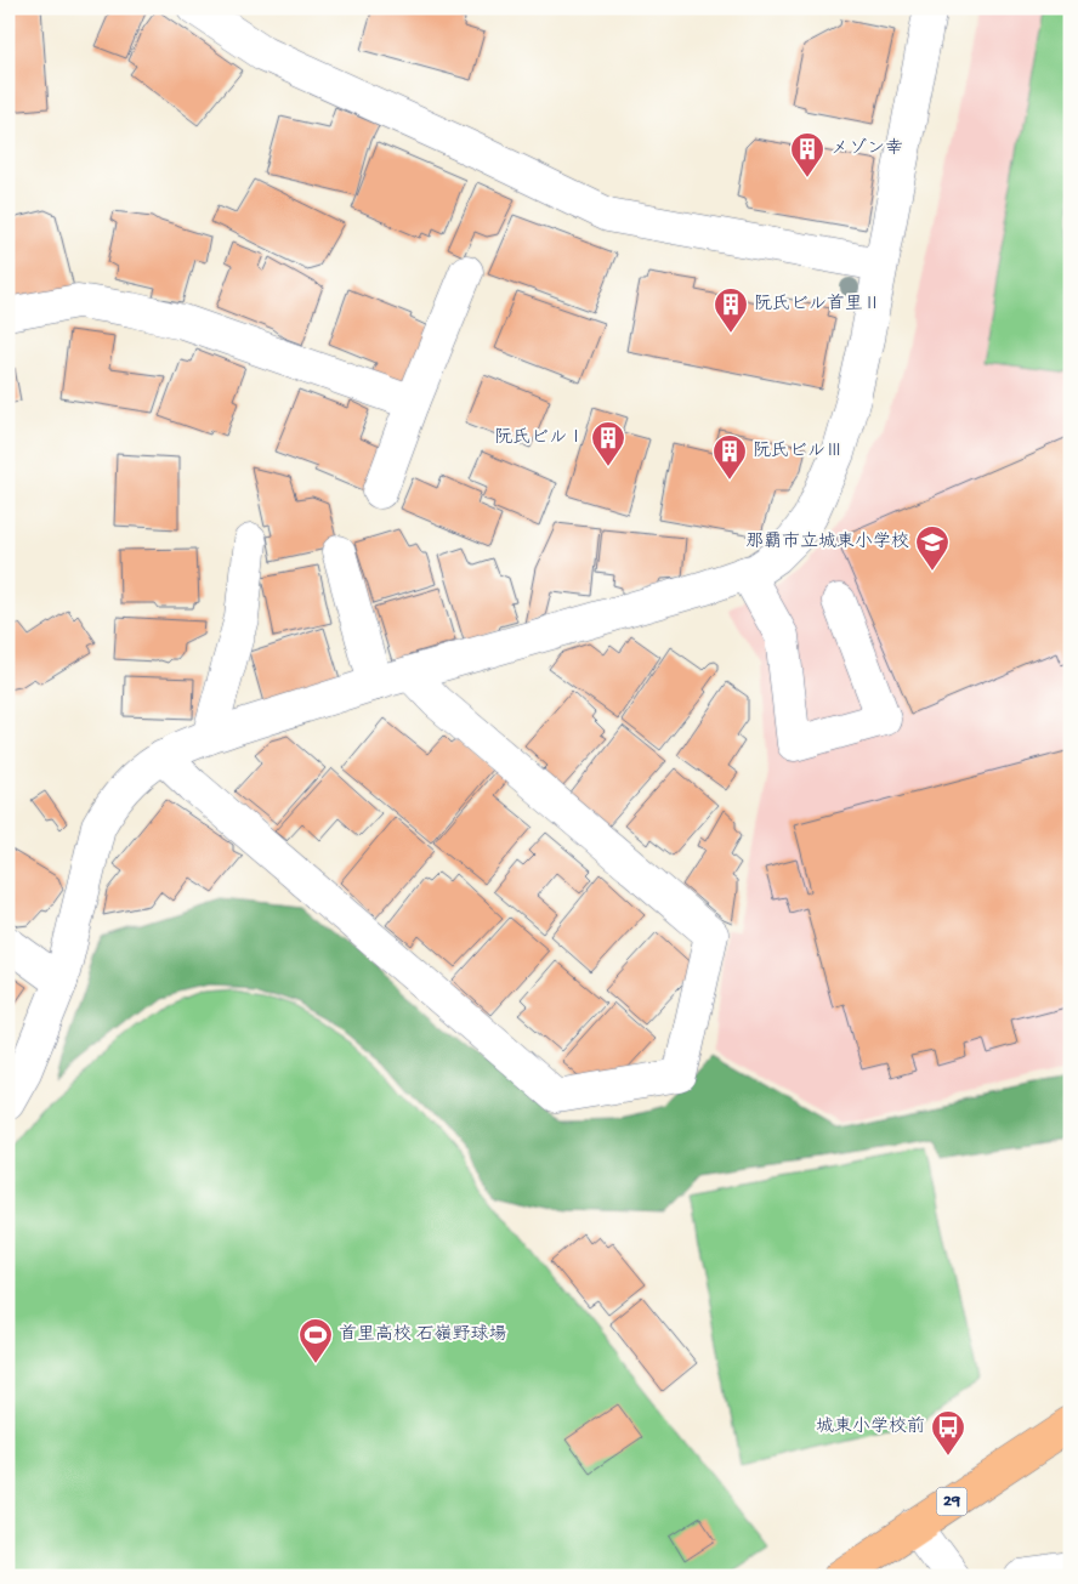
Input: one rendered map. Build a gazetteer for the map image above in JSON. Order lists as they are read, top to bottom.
{
  "streets": {
    "main road": ["29"]
  },
  "places": {
    "building": [
      "メゾン幸",
      "阮氏ビル首里Ⅱ",
      "阮氏ビルⅠ",
      "阮氏ビルⅢ"
    ],
    "school or university": ["那覇市立城東小学校"],
    "sports": ["首里高校 石嶺野球場"],
    "bus stop": ["城東小学校前"]
  }
}
